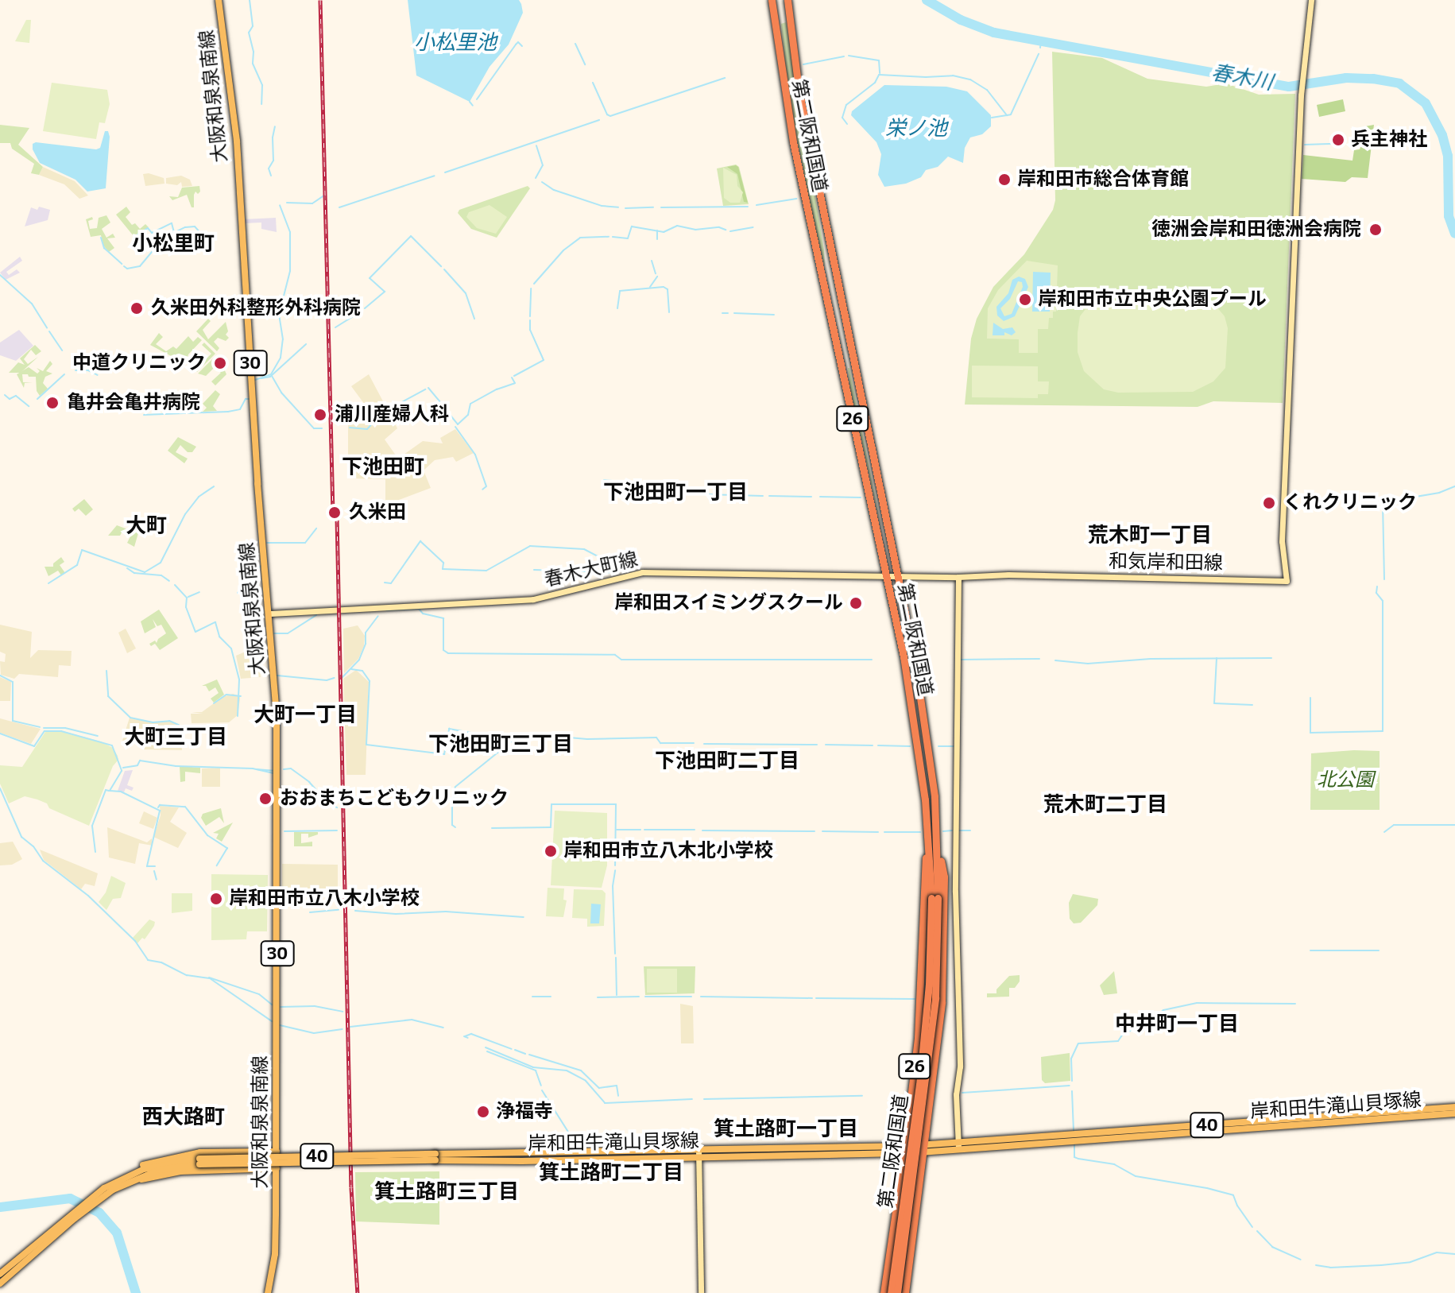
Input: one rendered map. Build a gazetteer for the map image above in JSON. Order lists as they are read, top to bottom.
{
  "streets": {
    "highway": ["第二阪和国道", "26"],
    "main road": [
      "大阪和泉泉南線",
      "30",
      "和気岸和田線",
      "春木大町線",
      "岸和田牛滝山貝塚線",
      "40"
    ]
  },
  "crossings": [
    ["大阪和泉泉南線", "春木大町線"],
    ["第二阪和国道", "26"],
    ["第二阪和国道", "春木大町線"],
    ["26", "岸和田牛滝山貝塚線"],
    ["和気岸和田線", "春木大町線"]
  ],
  "districts": [
    "小松里町",
    "下池田町",
    "下池田町一丁目",
    "大町",
    "荒木町一丁目",
    "大町一丁目",
    "大町三丁目",
    "下池田町三丁目",
    "下池田町二丁目",
    "荒木町二丁目",
    "中井町一丁目",
    "西大路町",
    "箕土路町一丁目",
    "箕土路町二丁目",
    "箕土路町三丁目"
  ],
  "water": ["小松里池", "春木川", "栄ノ池"],
  "parks": ["北公園"],
  "places": [
    "兵主神社",
    "岸和田市総合体育館",
    "徳洲会岸和田徳洲会病院",
    "岸和田市立中央公園プール",
    "久米田外科整形外科病院",
    "中道クリニック",
    "亀井会亀井病院",
    "浦川産婦人科",
    "くれクリニック",
    "久米田",
    "岸和田スイミングスクール",
    "おおまちこどもクリニック",
    "岸和田市立八木北小学校",
    "岸和田市立八木小学校",
    "浄福寺"
  ]
}
